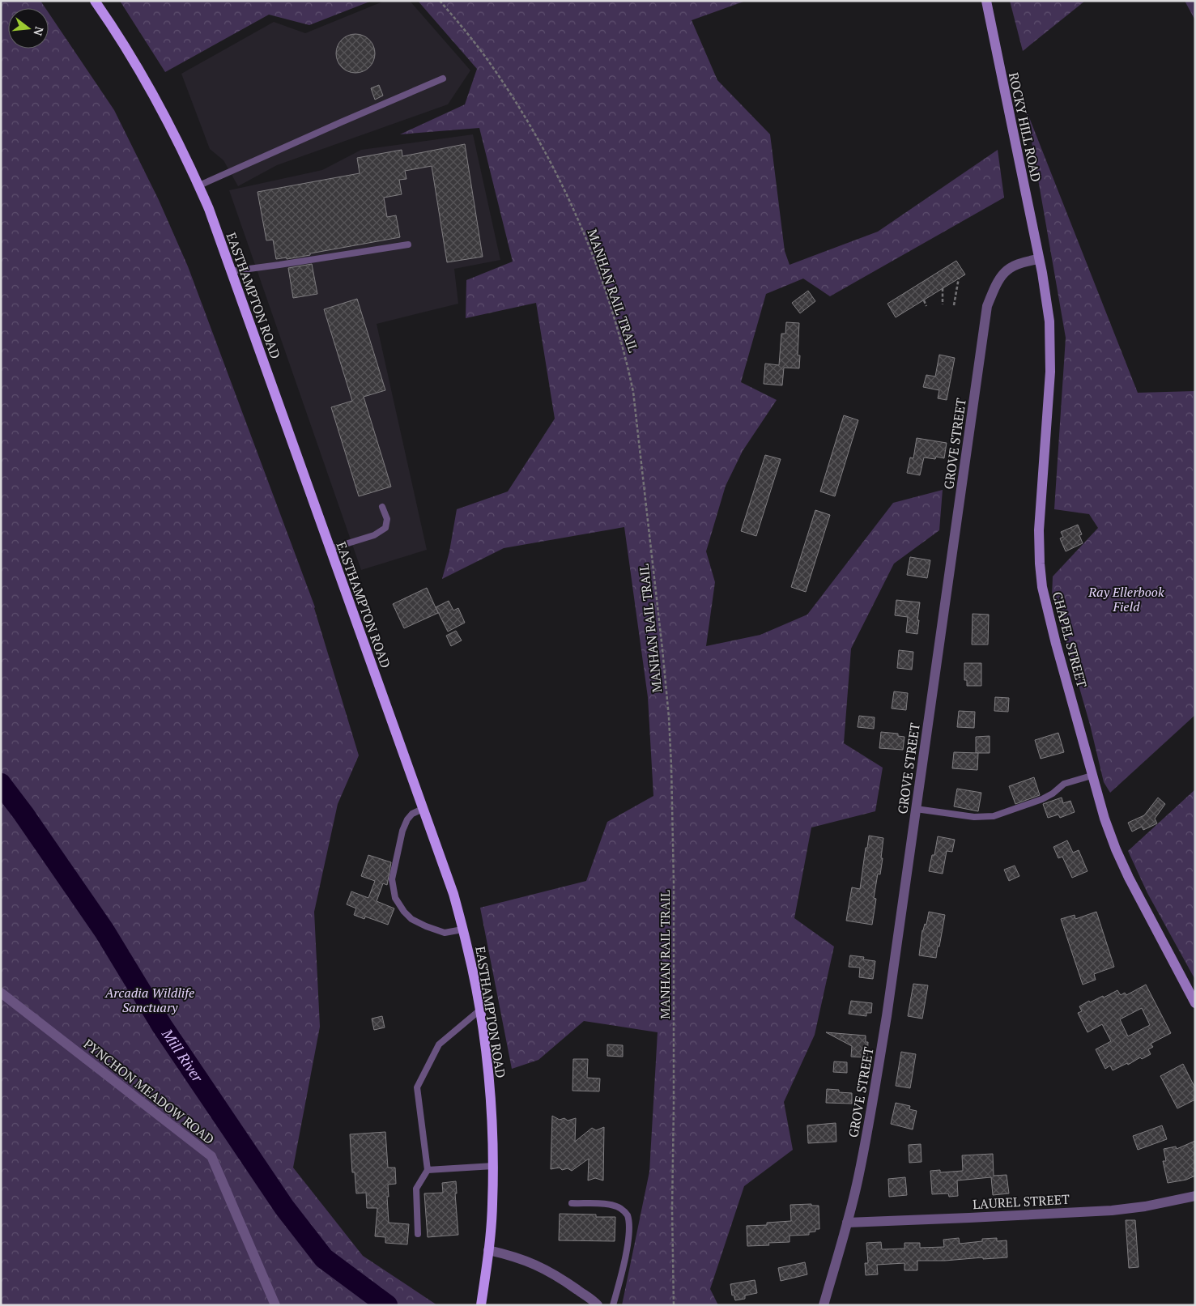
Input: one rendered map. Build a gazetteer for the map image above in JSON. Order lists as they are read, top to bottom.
{
  "streets": {
    "main road": ["ROCKY HILL ROAD", "EASTHAMPTON ROAD", "CHAPEL STREET"],
    "street": ["GROVE STREET", "PYNCHON MEADOW ROAD", "LAUREL STREET"],
    "path": ["MANHAN RAIL TRAIL"]
  },
  "crossings": [
    ["ROCKY HILL ROAD", "GROVE STREET"],
    ["ROCKY HILL ROAD", "CHAPEL STREET"],
    ["GROVE STREET", "CHAPEL STREET"],
    ["GROVE STREET", "LAUREL STREET"]
  ],
  "water": ["Mill River"],
  "parks": ["Ray Ellerbook Field", "Arcadia Wildlife Sanctuary"],
  "north": "right"
}
